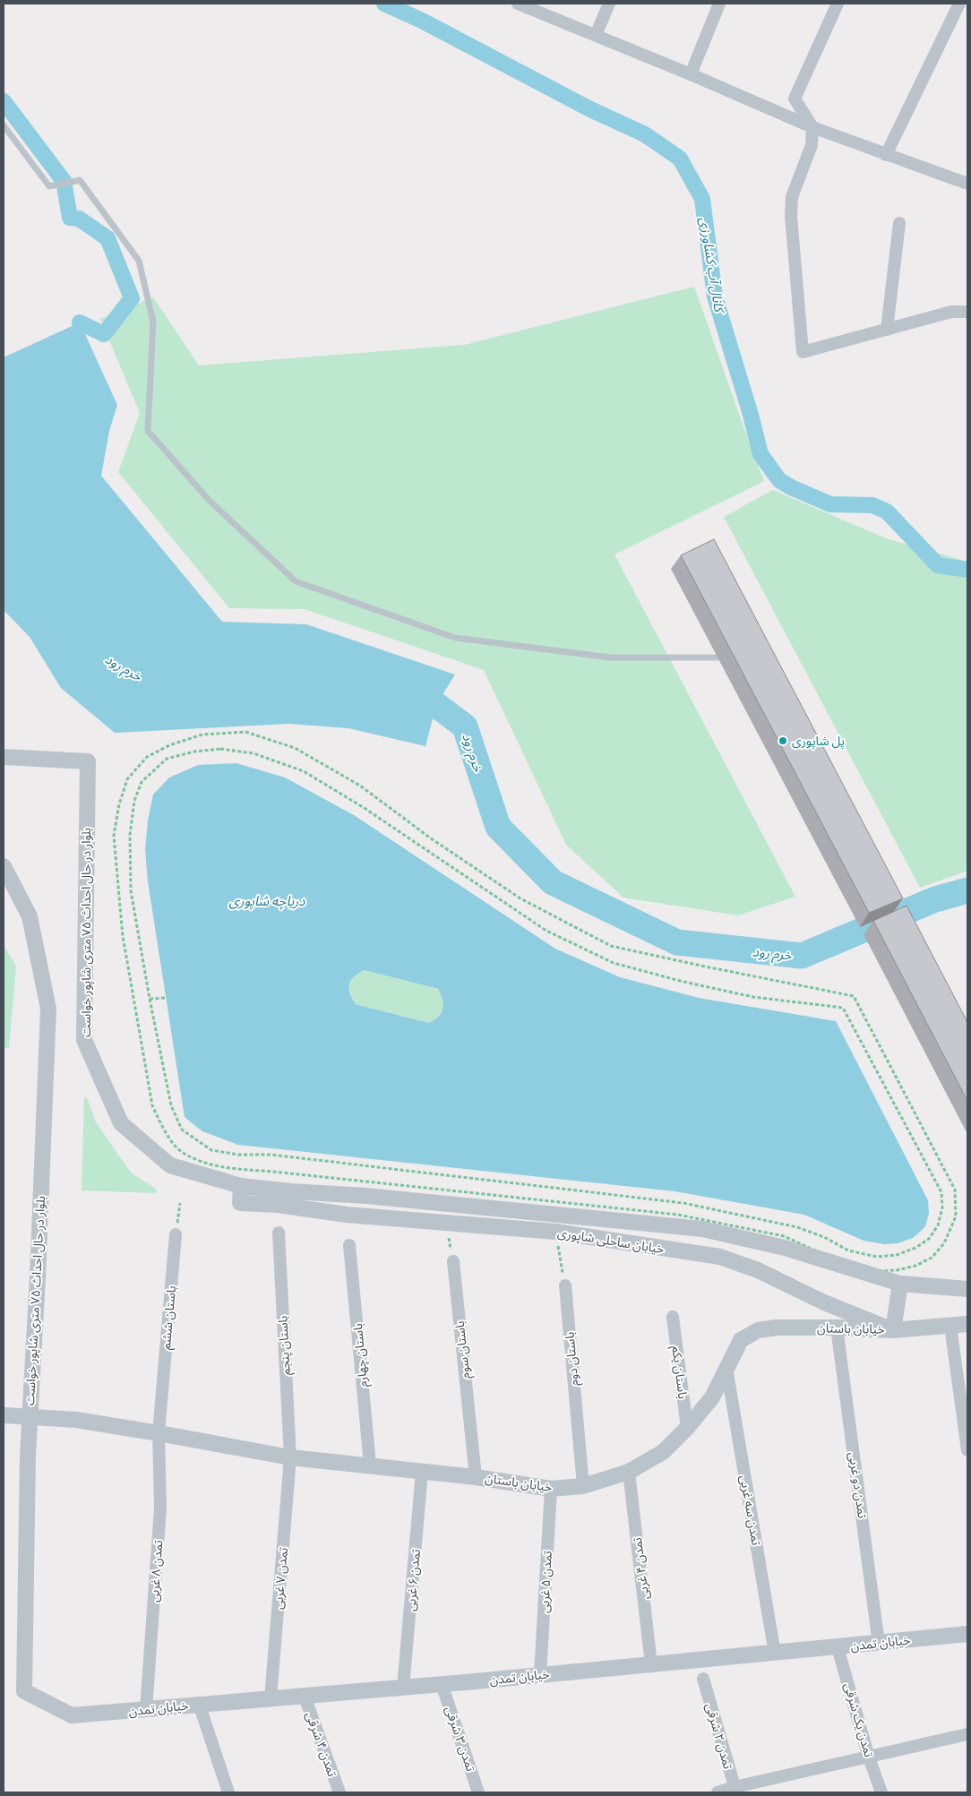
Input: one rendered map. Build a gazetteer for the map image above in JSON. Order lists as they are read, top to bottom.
{
  "streets": {
    "street": [
      "بلوار در حال احداث ۷۵ متری شاپور خواست",
      "خیابان ساحلی شاپوری",
      "باستان ششم",
      "خیابان باستان",
      "باستان پنجم",
      "باستان سوم",
      "باستان چهارم",
      "باستان دوم",
      "باستان یکم",
      "تمدن دو غربی",
      "تمدن سه غربی",
      "تمدن ۴ غربی",
      "تمدن ۸ غربی",
      "تمدن ۷ غربی",
      "تمدن ۶ غربی",
      "تمدن ۵ غربی",
      "خیابان تمدن",
      "تمدن یک شرقی",
      "تمدن ۲ شرقی",
      "تمدن ۳ شرقی",
      "تمدن ۴ شرقی"
    ]
  },
  "crossings": [
    ["بلوار در حال احداث ۷۵ متری شاپور خواست", "خیابان ساحلی شاپوری"],
    ["بلوار در حال احداث ۷۵ متری شاپور خواست", "خیابان باستان"],
    ["بلوار در حال احداث ۷۵ متری شاپور خواست", "خیابان تمدن"],
    ["خیابان ساحلی شاپوری", "خیابان باستان"],
    ["باستان ششم", "خیابان باستان"],
    ["باستان ششم", "تمدن ۸ غربی"],
    ["خیابان باستان", "باستان پنجم"],
    ["خیابان باستان", "باستان سوم"],
    ["خیابان باستان", "باستان چهارم"],
    ["خیابان باستان", "باستان دوم"],
    ["خیابان باستان", "باستان یکم"],
    ["خیابان باستان", "تمدن دو غربی"],
    ["خیابان باستان", "تمدن سه غربی"],
    ["خیابان باستان", "تمدن ۴ غربی"],
    ["خیابان باستان", "تمدن ۸ غربی"],
    ["خیابان باستان", "تمدن ۷ غربی"],
    ["خیابان باستان", "تمدن ۶ غربی"],
    ["خیابان باستان", "تمدن ۵ غربی"],
    ["باستان پنجم", "تمدن ۷ غربی"],
    ["تمدن دو غربی", "خیابان تمدن"],
    ["تمدن سه غربی", "خیابان تمدن"],
    ["تمدن ۴ غربی", "خیابان تمدن"],
    ["تمدن ۸ غربی", "خیابان تمدن"],
    ["تمدن ۷ غربی", "خیابان تمدن"],
    ["تمدن ۶ غربی", "خیابان تمدن"],
    ["تمدن ۵ غربی", "خیابان تمدن"],
    ["خیابان تمدن", "تمدن یک شرقی"],
    ["خیابان تمدن", "تمدن ۳ شرقی"],
    ["خیابان تمدن", "تمدن ۴ شرقی"]
  ],
  "water": ["کانال آب کشاورزی", "خرم رود", "دریاچه شاپوری"],
  "places": ["پل شاپوری"]
}
